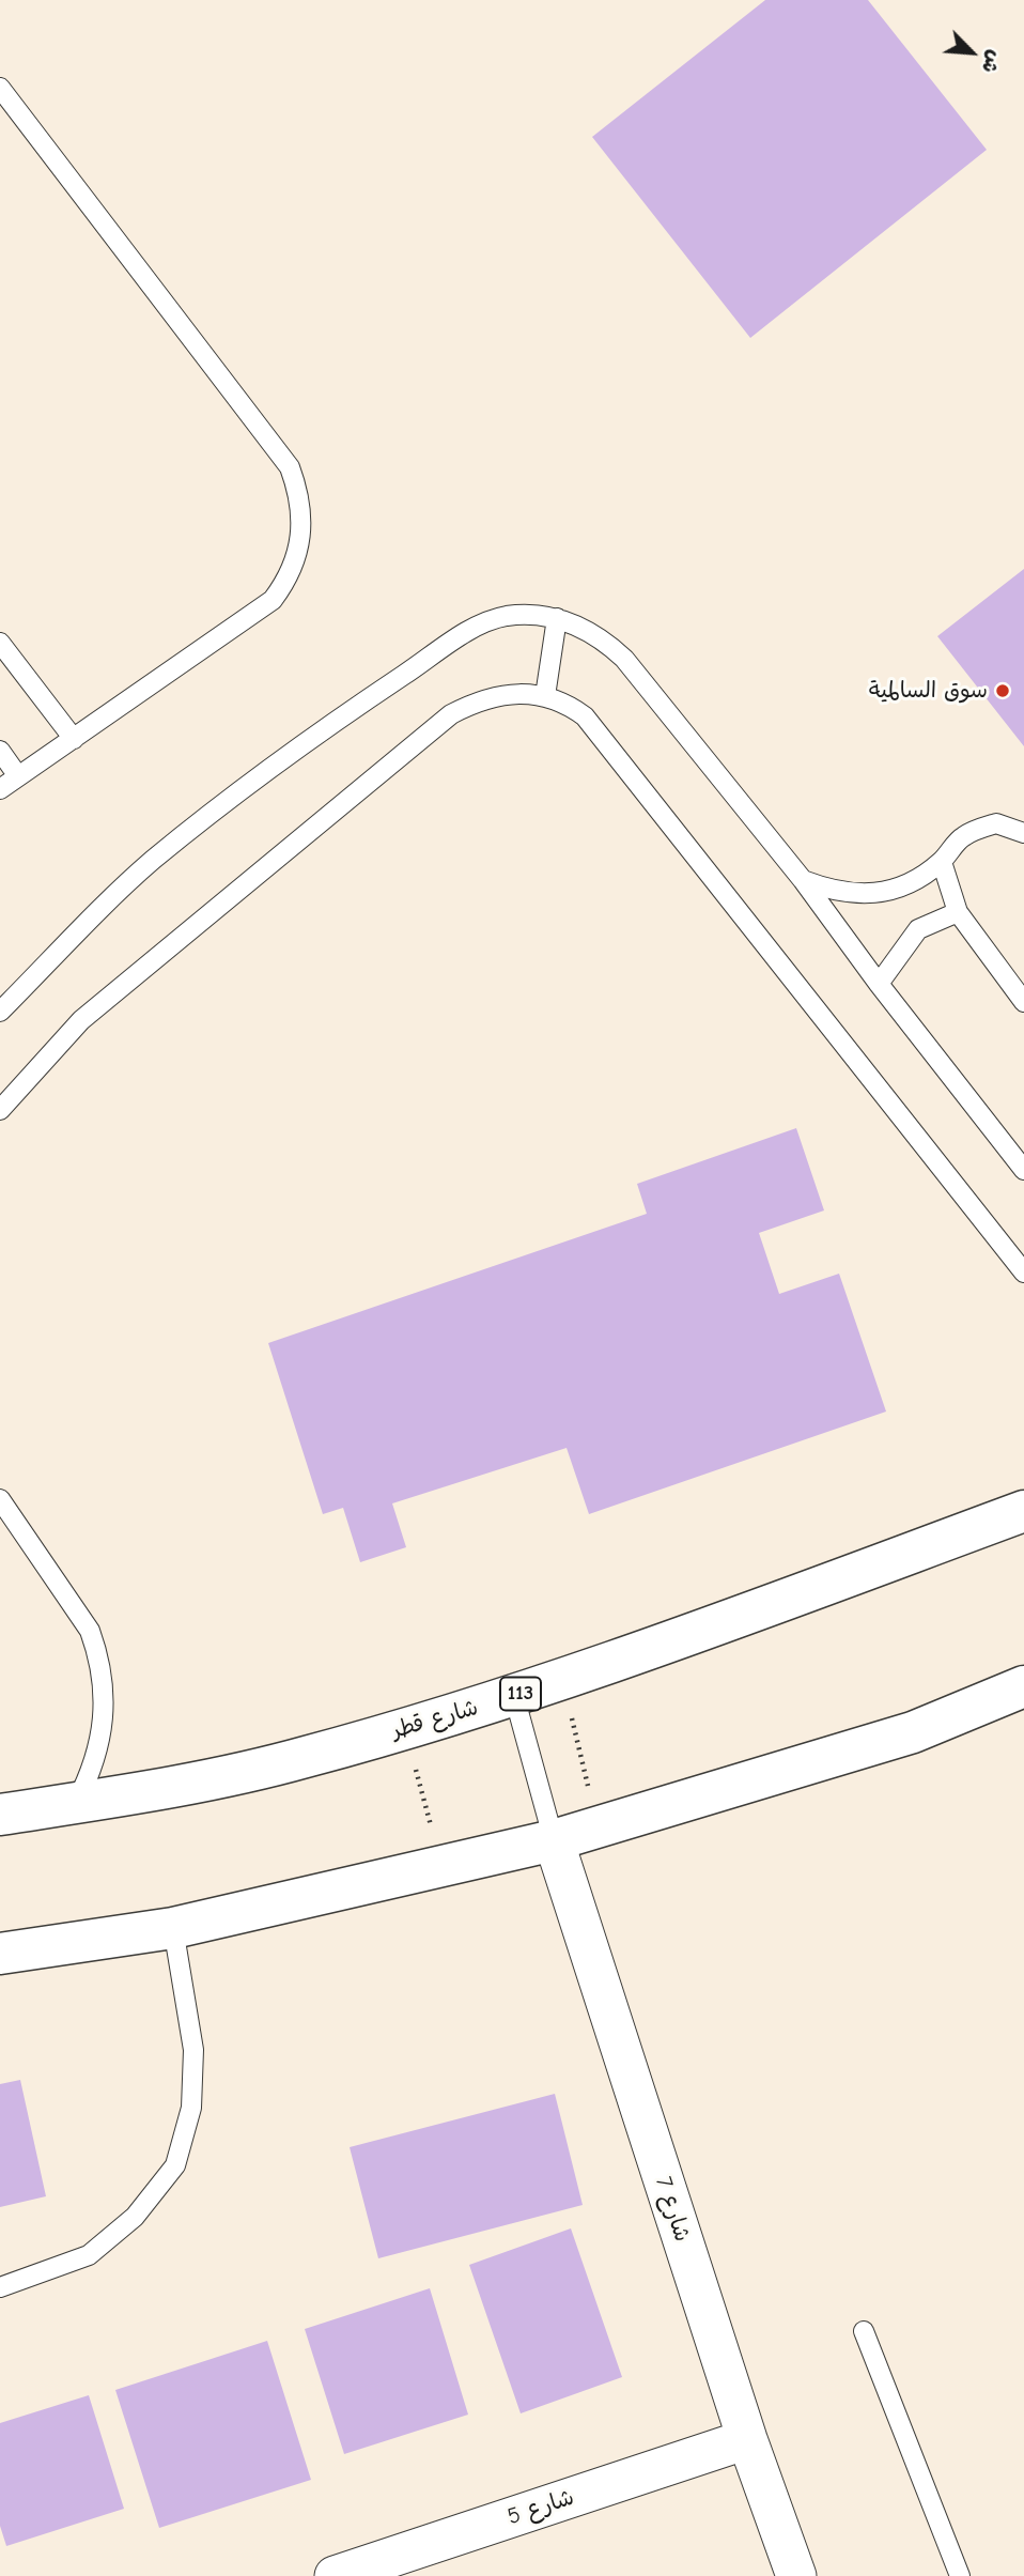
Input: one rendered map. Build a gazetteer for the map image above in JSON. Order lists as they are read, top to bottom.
{
  "streets": {
    "main road": ["113", "شارع قطر"],
    "street": ["شارع 7", "شارع 5"]
  },
  "crossings": [
    ["شارع 7", "شارع 5"]
  ],
  "places": ["سوق السالمية"],
  "north": "bottom right"
}
